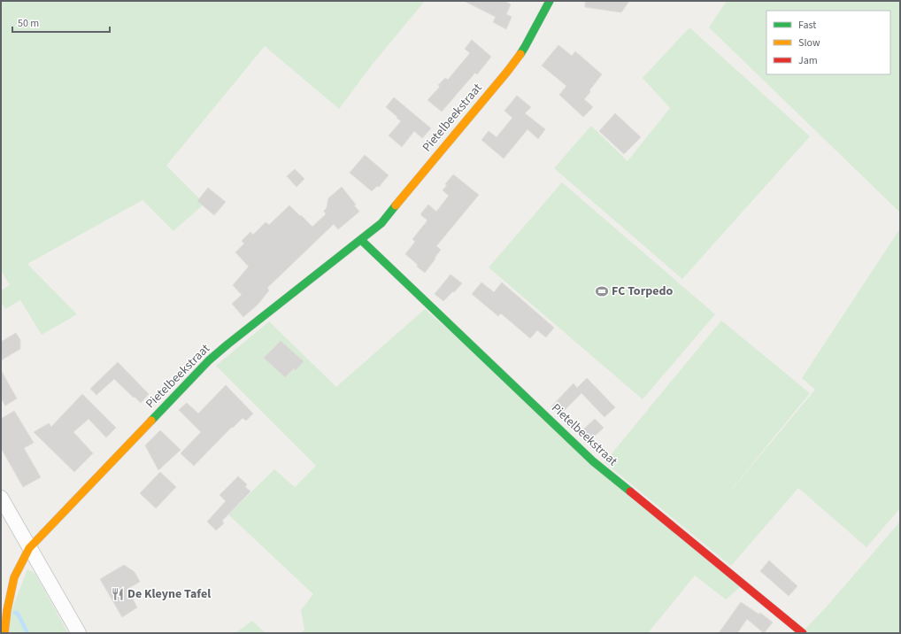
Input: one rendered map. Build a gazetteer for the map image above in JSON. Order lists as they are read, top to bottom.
{
  "streets": {
    "street": ["Pietelbeekstraat"]
  },
  "places": {
    "sports": ["FC Torpedo"],
    "restaurant": ["De Kleyne Tafel"]
  },
  "legend": ["Fast", "Slow", "Jam"],
  "scale_bar": "50 m"
}
